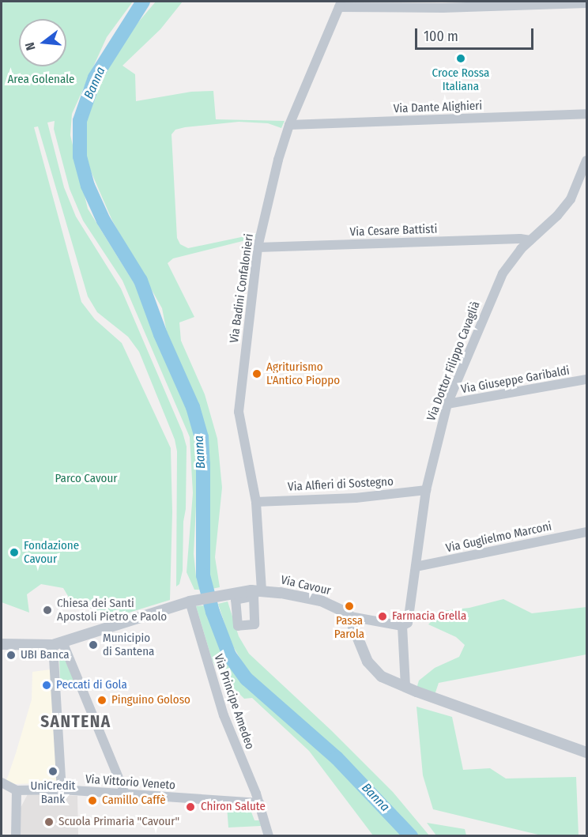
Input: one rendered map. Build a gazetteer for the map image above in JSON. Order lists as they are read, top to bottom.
{
  "streets": {
    "street": [
      "Via Dante Alighieri",
      "Via Cesare Battisti",
      "Via Badini Confalonieri",
      "Via Dottor Filippo Cavaglià",
      "Via Giuseppe Garibaldi",
      "Via Alfieri di Sostegno",
      "Via Guglielmo Marconi",
      "Via Cavour",
      "Via Principe Amedeo",
      "Via Vittorio Veneto"
    ]
  },
  "crossings": [
    ["Via Dante Alighieri", "Via Badini Confalonieri"],
    ["Via Cesare Battisti", "Via Badini Confalonieri"],
    ["Via Cesare Battisti", "Via Dottor Filippo Cavaglià"],
    ["Via Badini Confalonieri", "Via Alfieri di Sostegno"],
    ["Via Badini Confalonieri", "Via Cavour"],
    ["Via Dottor Filippo Cavaglià", "Via Giuseppe Garibaldi"],
    ["Via Dottor Filippo Cavaglià", "Via Alfieri di Sostegno"],
    ["Via Dottor Filippo Cavaglià", "Via Guglielmo Marconi"],
    ["Via Cavour", "Via Principe Amedeo"],
    ["Via Principe Amedeo", "Via Vittorio Veneto"]
  ],
  "districts": ["SANTENA"],
  "water": ["Banna"],
  "parks": ["Area Golenale", "Parco Cavour"],
  "places": [
    "Croce Rossa Italiana",
    "Agriturismo L'Antico Pioppo",
    "Fondazione Cavour",
    "Passa Parola",
    "Chiesa dei Santi Apostoli Pietro e Paolo",
    "Farmacia Grella",
    "Municipio di Santena",
    "UBI Banca",
    "Peccati di Gola",
    "Pinguino Goloso",
    "UniCredit Bank",
    "Camillo Caffè",
    "Chiron Salute",
    "Scuola Primaria \"Cavour\""
  ],
  "scale_bar": "100 m",
  "north": "left"
}
